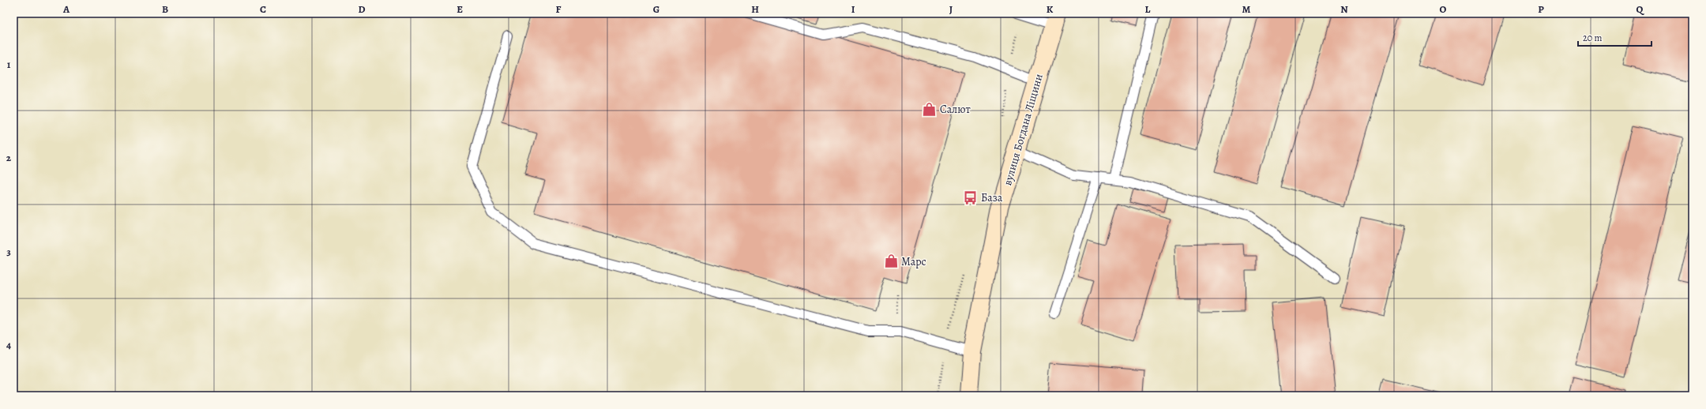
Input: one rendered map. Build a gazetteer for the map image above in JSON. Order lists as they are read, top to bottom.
{
  "streets": {
    "main road": ["вулиця Богдана Ліщини"]
  },
  "places": {
    "shop": ["Салют", "Марс"],
    "bus stop": ["База"]
  },
  "scale_bar": "20 m",
  "grid": {
    "columns": [
      "A",
      "B",
      "C",
      "D",
      "E",
      "F",
      "G",
      "H",
      "I",
      "J",
      "K",
      "L",
      "M",
      "N",
      "O",
      "P",
      "Q"
    ],
    "rows": [
      "1",
      "2",
      "3",
      "4"
    ]
  }
}
